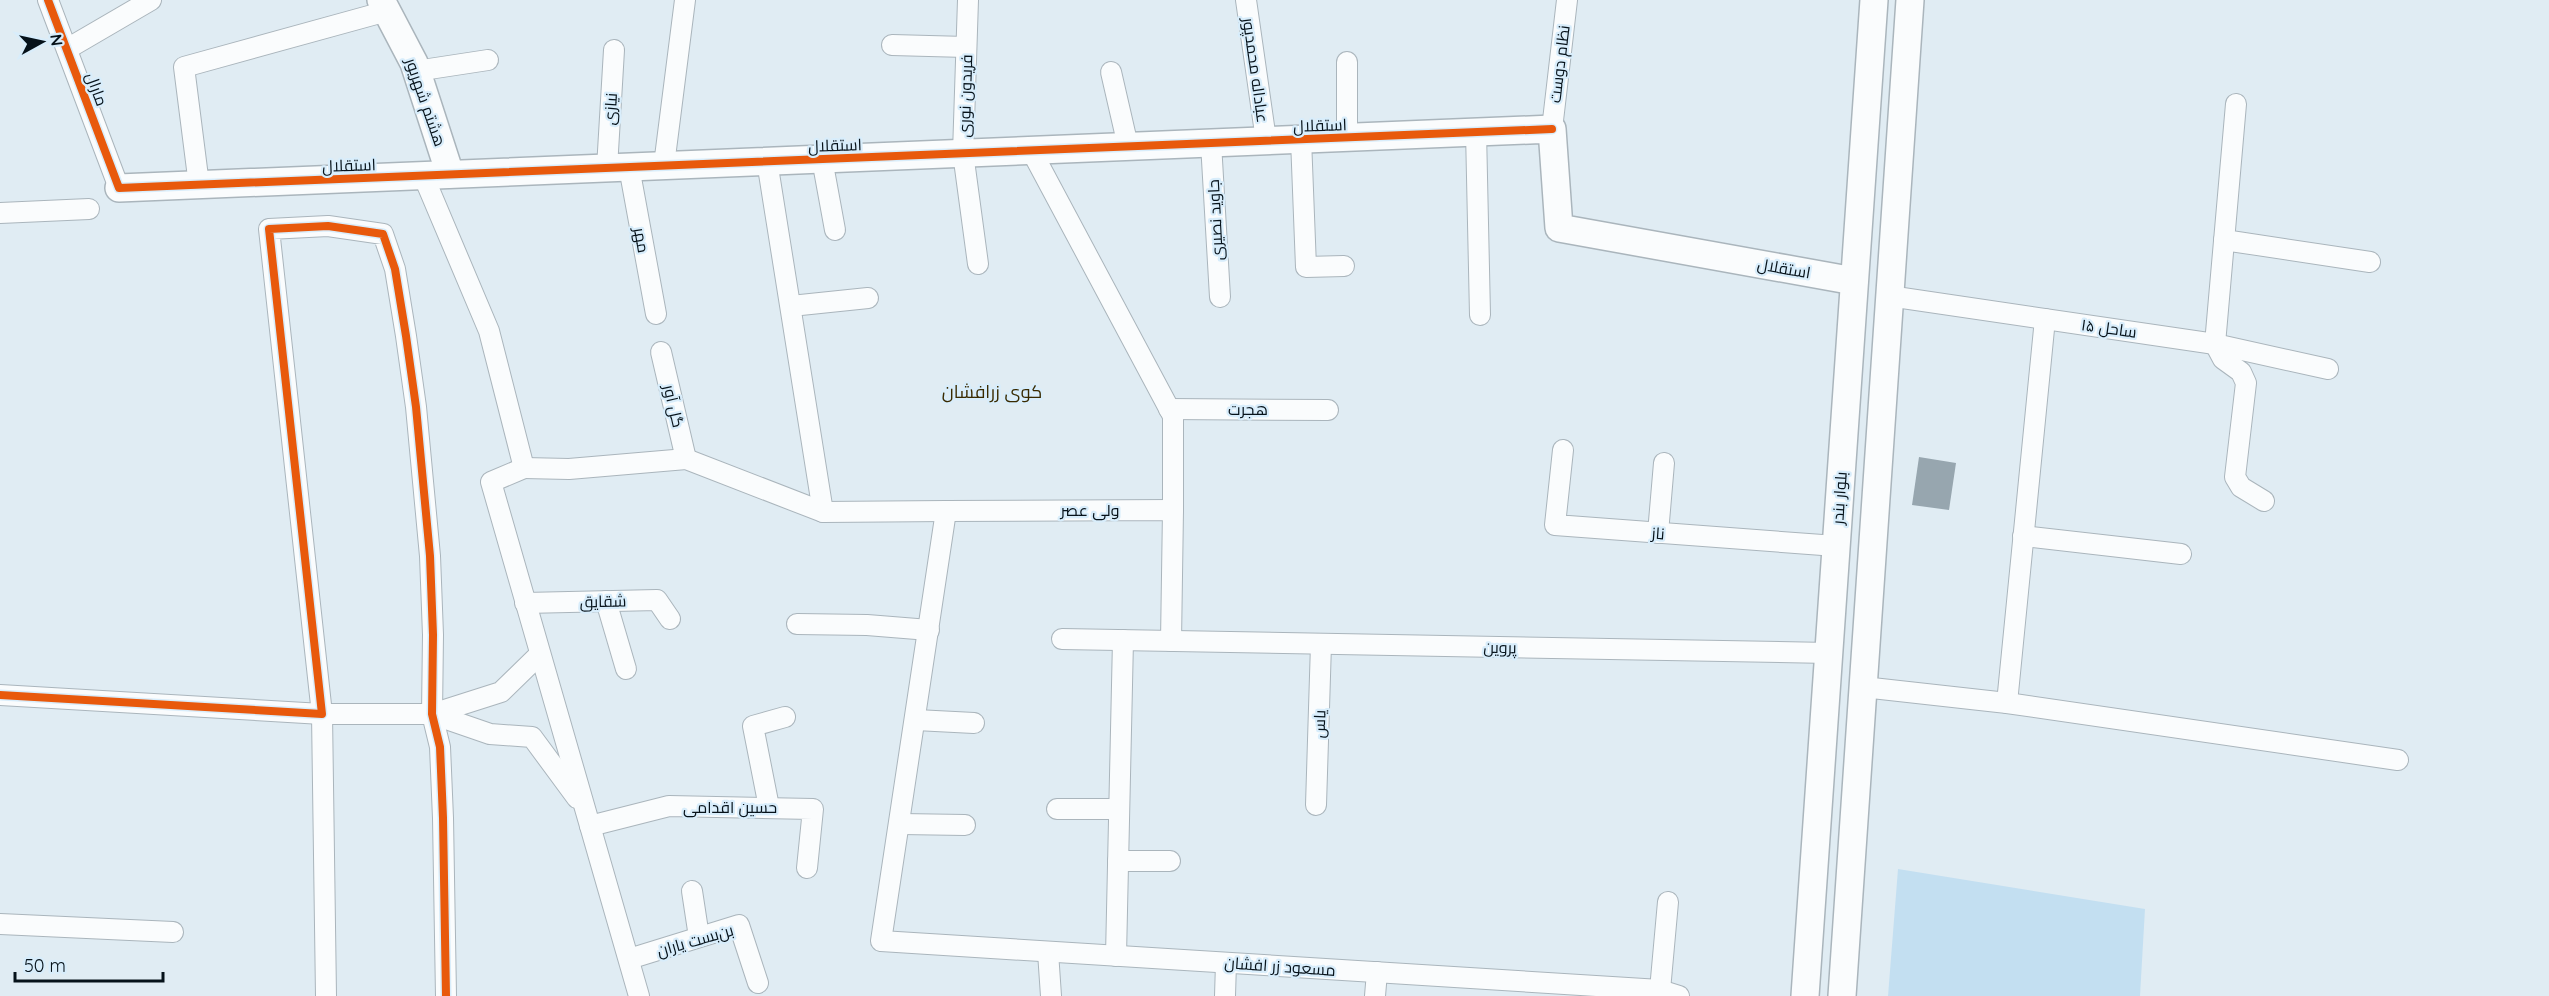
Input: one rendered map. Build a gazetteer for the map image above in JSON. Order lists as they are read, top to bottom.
{
  "streets": {
    "street": [
      "نظام دوست",
      "عباداله محمدپور",
      "مارال",
      "فریدون نوری",
      "هشتم شهریور",
      "نیازی",
      "استقلال",
      "جاوید نصیری",
      "مهر",
      "ساحل ۱۵",
      "گل آور",
      "هجرت",
      "بلوار بندر",
      "ولی عصر",
      "ناز",
      "شقایق",
      "پروین",
      "یاس",
      "حسین اقدامی",
      "بن‌بست یاران",
      "مسعود زر افشان"
    ]
  },
  "crossings": [
    ["نظام دوست", "استقلال"],
    ["عباداله محمدپور", "استقلال"],
    ["مارال", "استقلال"],
    ["فریدون نوری", "استقلال"],
    ["هشتم شهریور", "استقلال"],
    ["نیازی", "استقلال"],
    ["نیازی", "مهر"],
    ["استقلال", "جاوید نصیری"],
    ["استقلال", "مهر"],
    ["استقلال", "بلوار بندر"],
    ["بلوار بندر", "ناز"],
    ["بلوار بندر", "پروین"],
    ["پروین", "یاس"]
  ],
  "districts": ["کوی زرافشان"],
  "scale_bar": "50 m",
  "north": "right"
}
